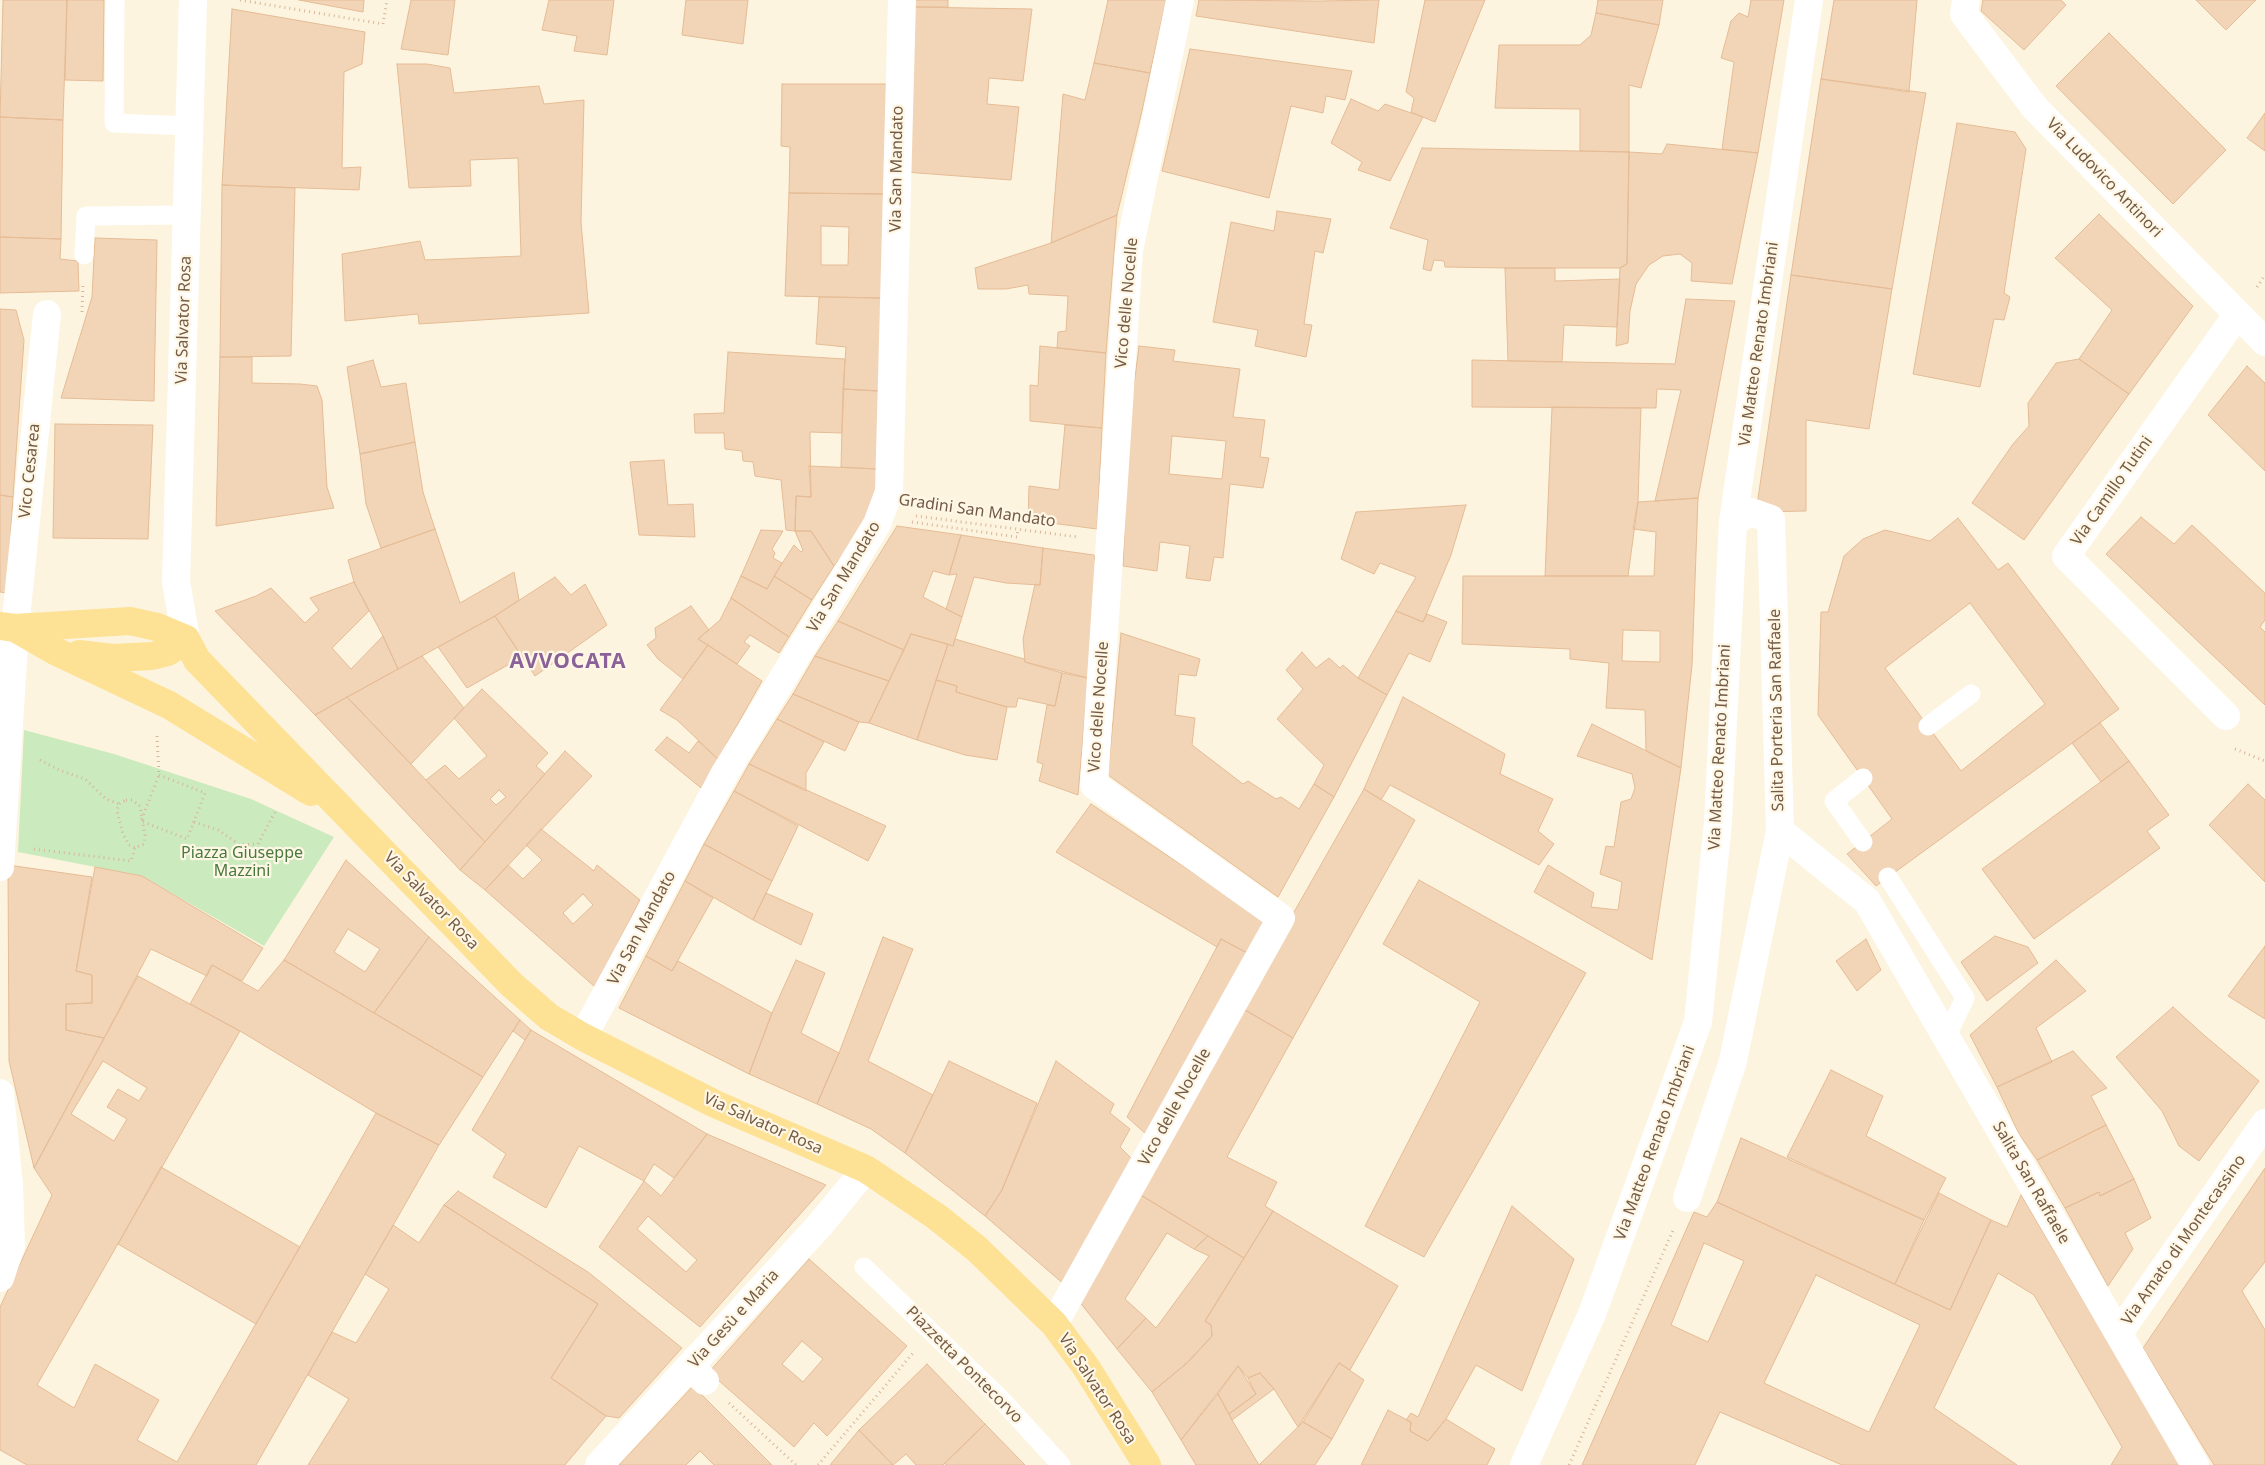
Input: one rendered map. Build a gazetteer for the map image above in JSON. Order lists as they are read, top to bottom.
{
  "streets": {
    "main road": ["Via Salvator Rosa"],
    "street": [
      "Via San Mandato",
      "Via Ludovico Antinori",
      "Vico delle Nocelle",
      "Via Matteo Renato Imbriani",
      "Vico Cesarea",
      "Via Camillo Tutini",
      "Salita Porteria San Raffaele",
      "Salita San Raffaele",
      "Via Amato di Montecassino",
      "Via Gesù e Maria"
    ],
    "lane": ["Piazzetta Pontecorvo"],
    "path": ["Gradini San Mandato"]
  },
  "crossings": [
    ["Via San Mandato", "Via Salvator Rosa"],
    ["Via San Mandato", "Gradini San Mandato"],
    ["Via Ludovico Antinori", "Via Camillo Tutini"],
    ["Vico delle Nocelle", "Via Salvator Rosa"],
    ["Via Salvator Rosa", "Via Gesù e Maria"],
    ["Via Matteo Renato Imbriani", "Salita Porteria San Raffaele"],
    ["Salita Porteria San Raffaele", "Salita San Raffaele"],
    ["Salita San Raffaele", "Via Amato di Montecassino"]
  ],
  "districts": ["AVVOCATA"],
  "parks": ["Piazza Giuseppe Mazzini"]
}
